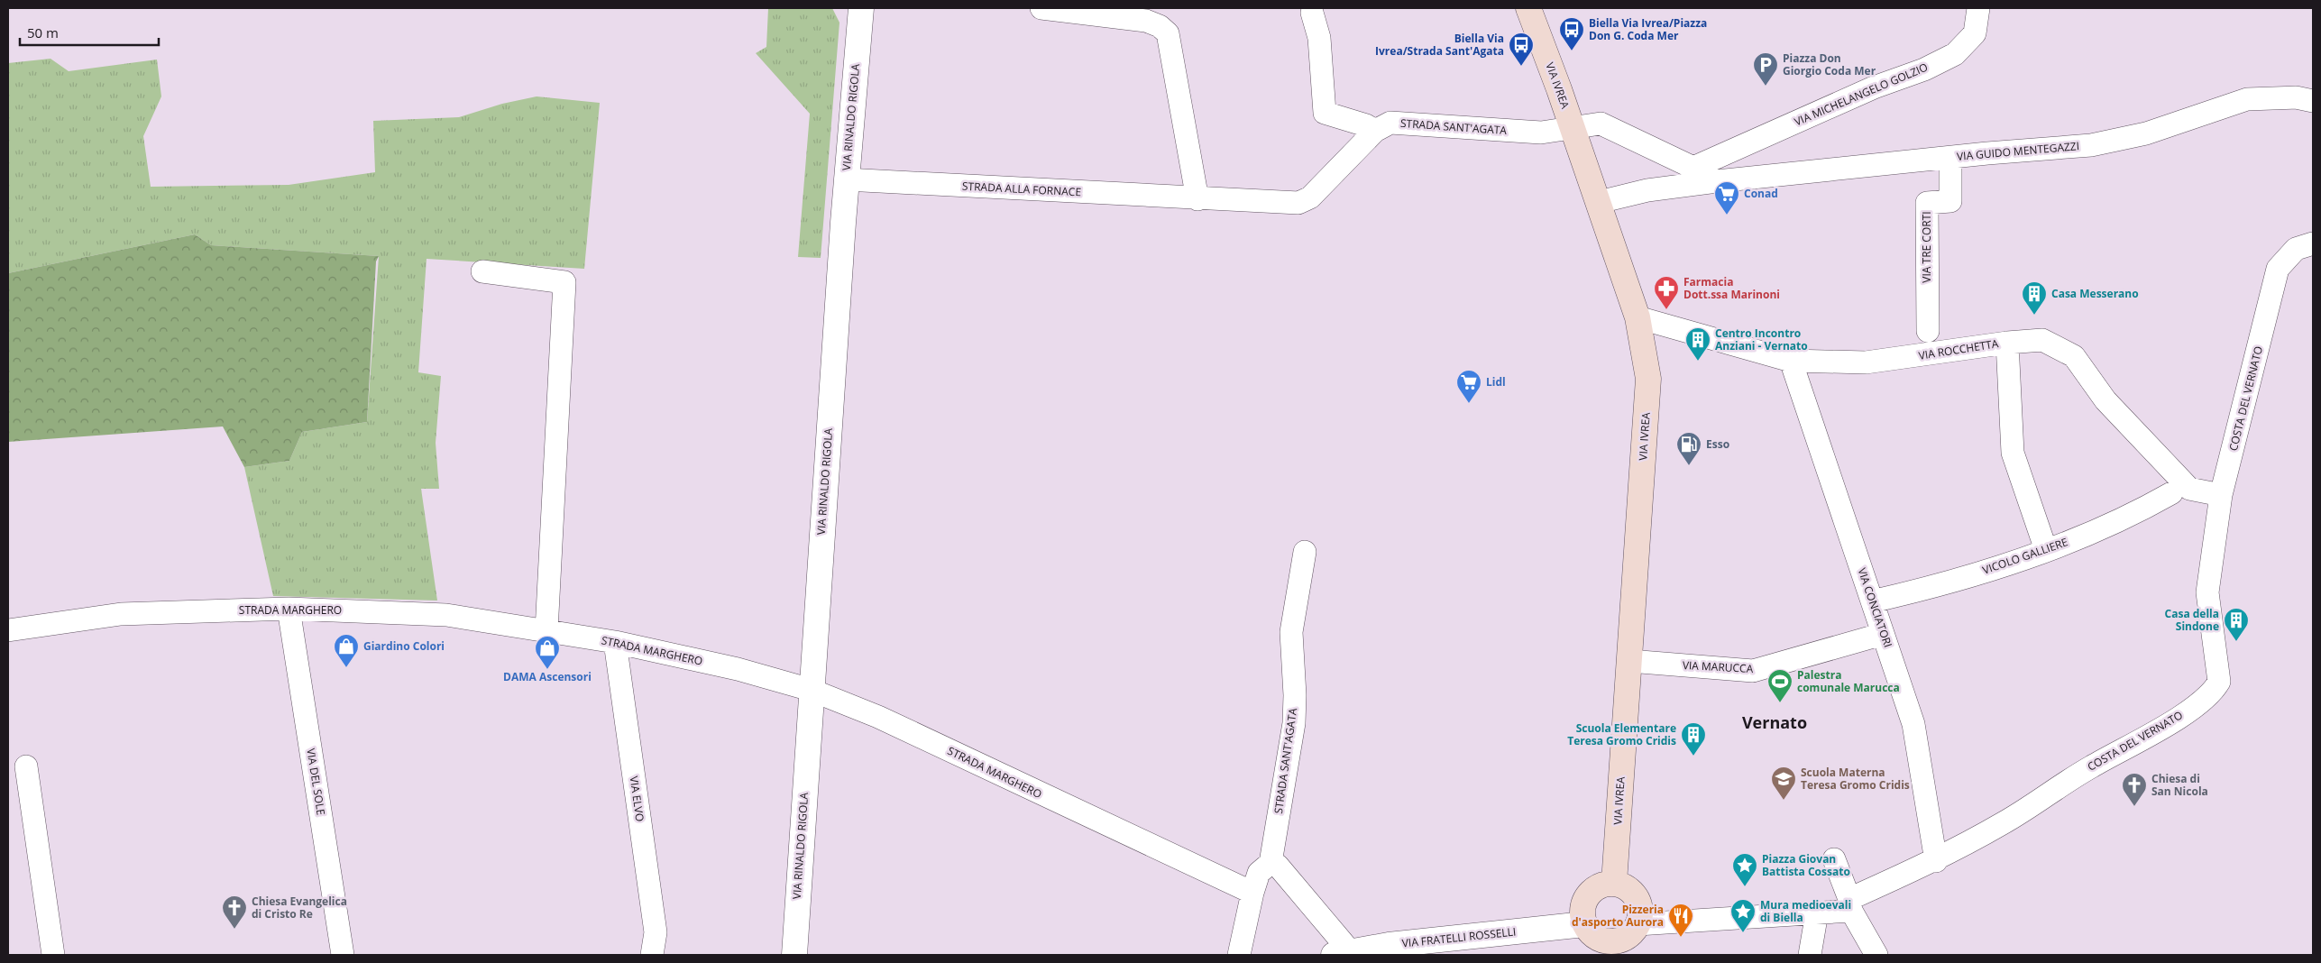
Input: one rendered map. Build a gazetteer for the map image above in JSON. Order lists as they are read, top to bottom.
{
  "streets": {
    "main road": ["VIA IVREA"],
    "street": [
      "VIA MICHELANGELO GOLZIO",
      "VIA RINALDO RIGOLA",
      "STRADA SANT'AGATA",
      "VIA GUIDO MENTEGAZZI",
      "STRADA ALLA FORNACE",
      "VIA TRE CORTI",
      "VIA ROCCHETTA",
      "COSTA DEL VERNATO",
      "VICOLO GALLIERE",
      "VIA CONCIATORI",
      "STRADA MARGHERO",
      "VIA MARUCCA",
      "VIA DEL SOLE",
      "VIA ELVO",
      "VIA FRATELLI ROSSELLI"
    ]
  },
  "crossings": [
    ["VIA IVREA", "STRADA SANT'AGATA"],
    ["VIA IVREA", "VIA GUIDO MENTEGAZZI"],
    ["VIA IVREA", "VIA ROCCHETTA"],
    ["VIA IVREA", "VIA MARUCCA"],
    ["VIA IVREA", "VIA FRATELLI ROSSELLI"],
    ["VIA RINALDO RIGOLA", "STRADA ALLA FORNACE"],
    ["VIA RINALDO RIGOLA", "STRADA MARGHERO"],
    ["STRADA SANT'AGATA", "STRADA ALLA FORNACE"],
    ["VIA GUIDO MENTEGAZZI", "VIA TRE CORTI"],
    ["VIA TRE CORTI", "VIA ROCCHETTA"],
    ["VIA ROCCHETTA", "COSTA DEL VERNATO"],
    ["VIA ROCCHETTA", "VIA CONCIATORI"],
    ["COSTA DEL VERNATO", "VIA CONCIATORI"],
    ["VICOLO GALLIERE", "VIA CONCIATORI"],
    ["VIA CONCIATORI", "VIA MARUCCA"],
    ["STRADA MARGHERO", "VIA DEL SOLE"],
    ["STRADA MARGHERO", "VIA ELVO"]
  ],
  "districts": ["Vernato"],
  "places": {
    "bus stop": ["Biella Via Ivrea/Piazza Don G. Coda Mer", "Biella Via Ivrea/Strada Sant'Agata"],
    "parking": ["Piazza Don Giorgio Coda Mer"],
    "supermarket": ["Conad", "Lidl"],
    "pharmacy": ["Farmacia Dott.ssa Marinoni"],
    "building": [
      "Casa Messerano",
      "Centro Incontro Anziani - Vernato",
      "Casa della Sindone",
      "Scuola Elementare Teresa Gromo Cridis"
    ],
    "fuel station": ["Esso"],
    "shop": ["Giardino Colori", "DAMA Ascensori"],
    "sports": ["Palestra comunale Marucca"],
    "school or university": ["Scuola Materna Teresa Gromo Cridis"],
    "church": ["Chiesa di San Nicola", "Chiesa Evangelica di Cristo Re"],
    "place": ["Piazza Giovan Battista Cossato", "Mura medioevali di Biella"],
    "restaurant": ["Pizzeria d'asporto Aurora"]
  },
  "scale_bar": "50 m"
}
